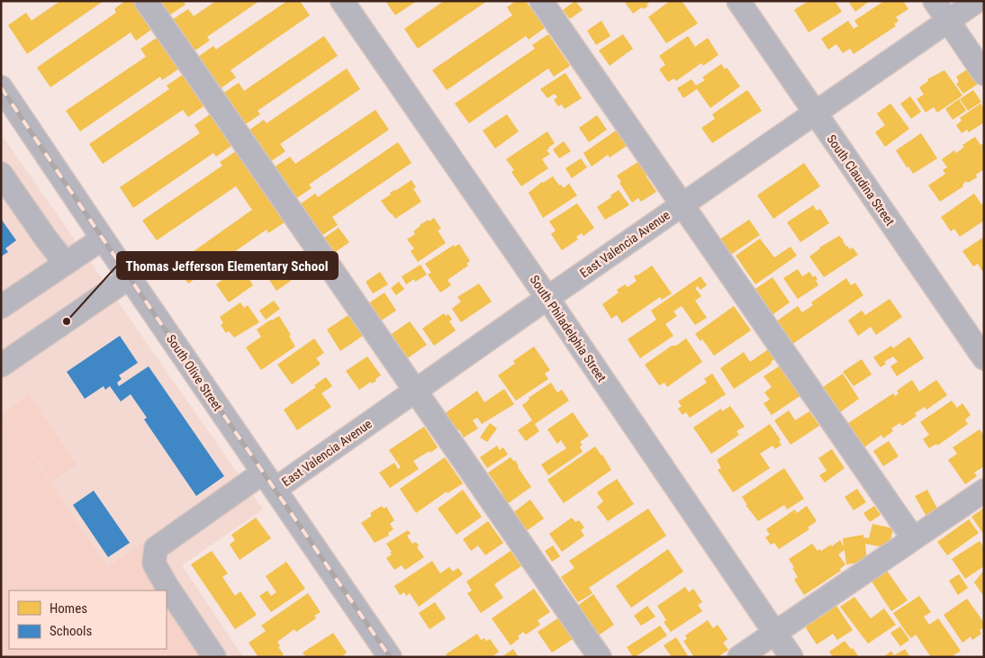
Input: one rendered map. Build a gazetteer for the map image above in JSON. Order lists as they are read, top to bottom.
{
  "streets": {
    "street": [
      "South Claudina Street",
      "East Valencia Avenue",
      "South Philadelphia Street",
      "South Olive Street"
    ]
  },
  "crossings": [
    ["South Claudina Street", "East Valencia Avenue"],
    ["East Valencia Avenue", "South Philadelphia Street"],
    ["East Valencia Avenue", "South Olive Street"]
  ],
  "places": ["Thomas Jefferson Elementary School"],
  "legend": ["Homes", "Schools"]
}
